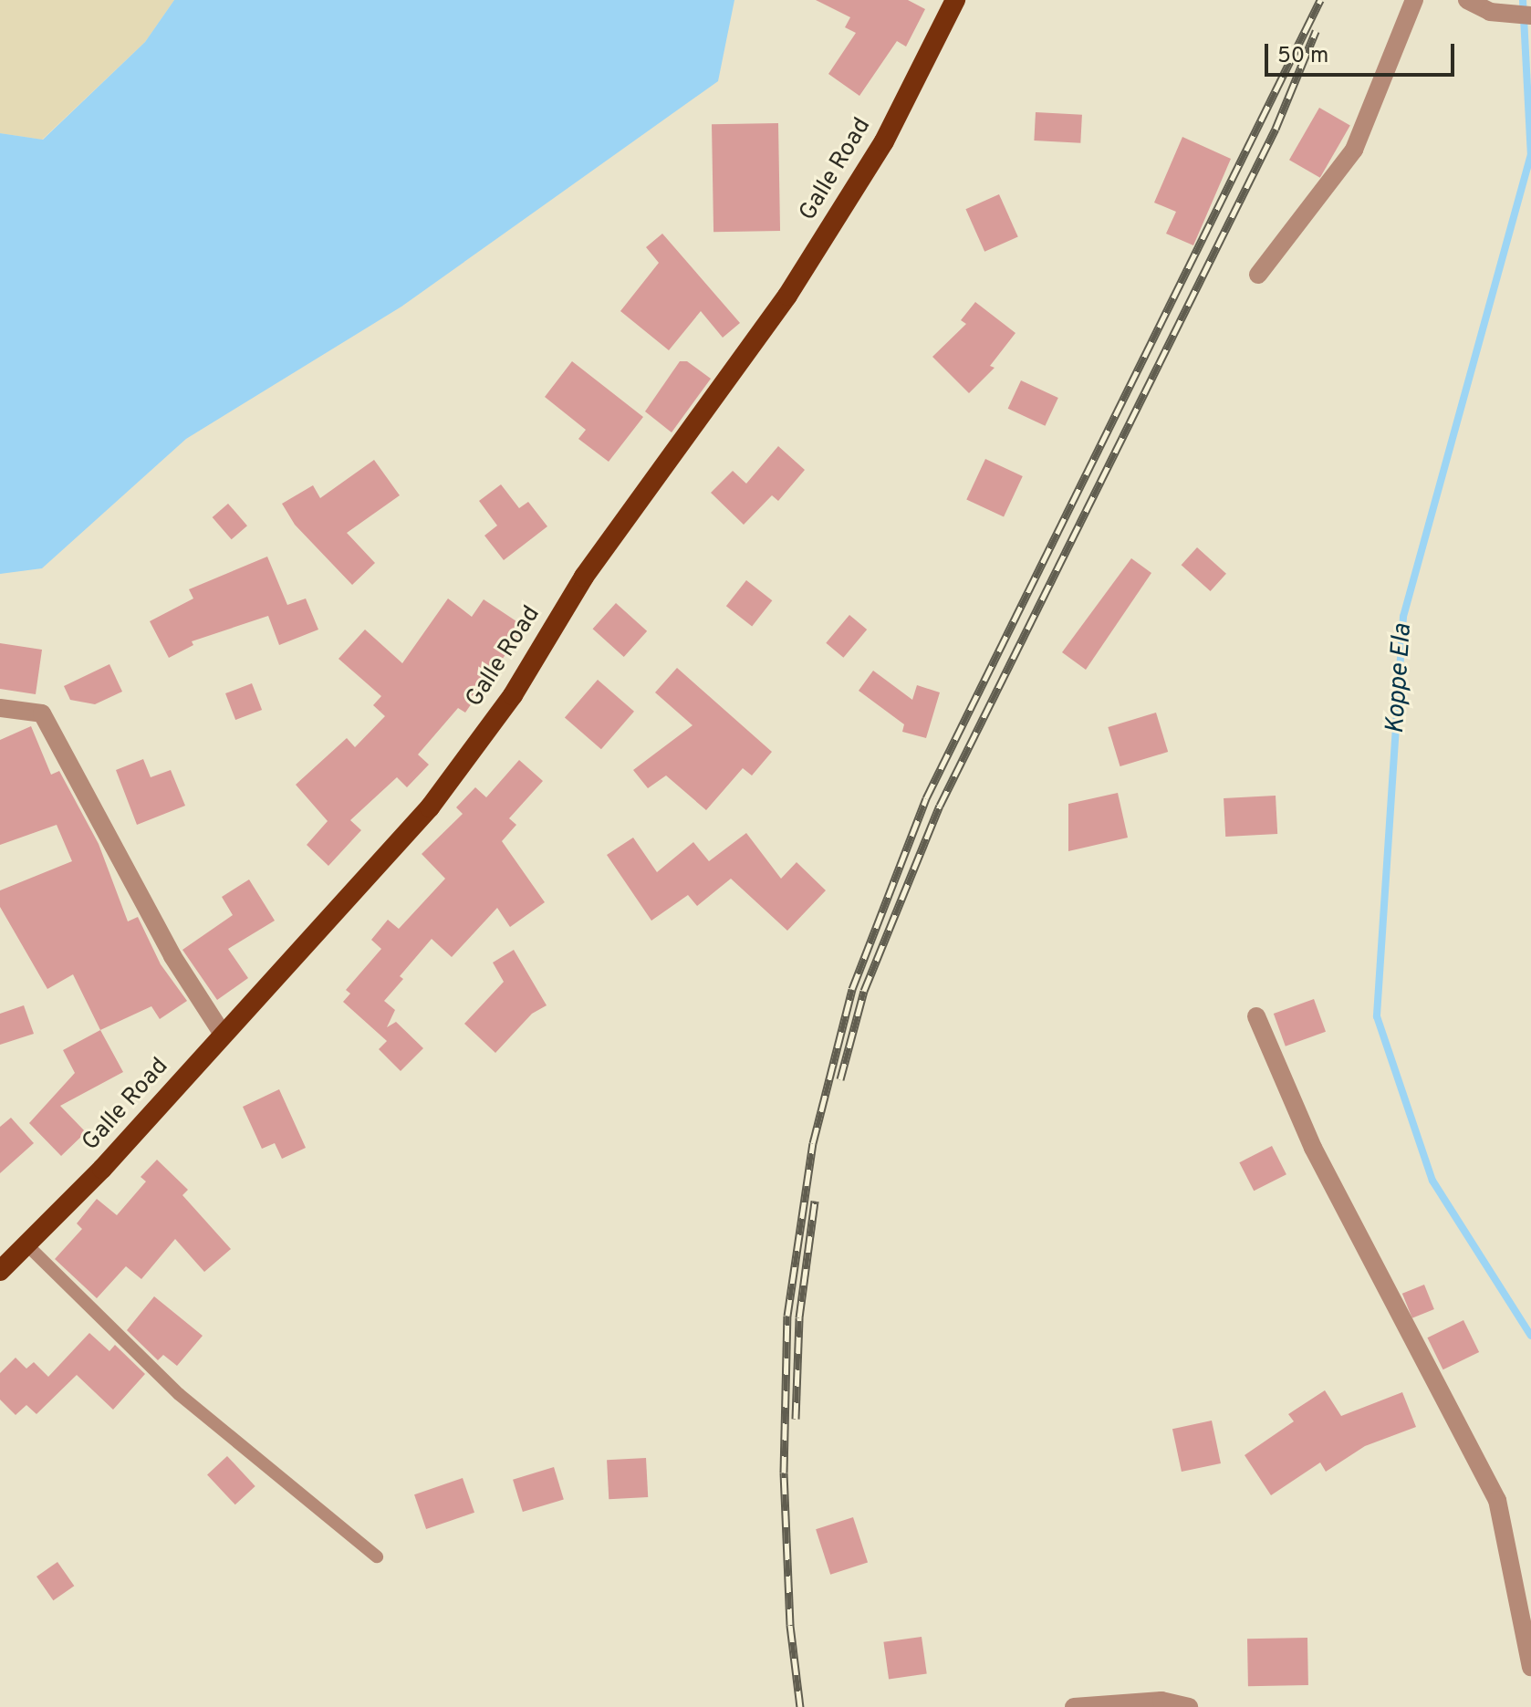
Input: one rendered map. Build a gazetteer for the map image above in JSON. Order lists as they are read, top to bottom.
{
  "streets": {
    "highway": ["Galle Road"]
  },
  "water": ["Koppe Ela"],
  "scale_bar": "50 m"
}
